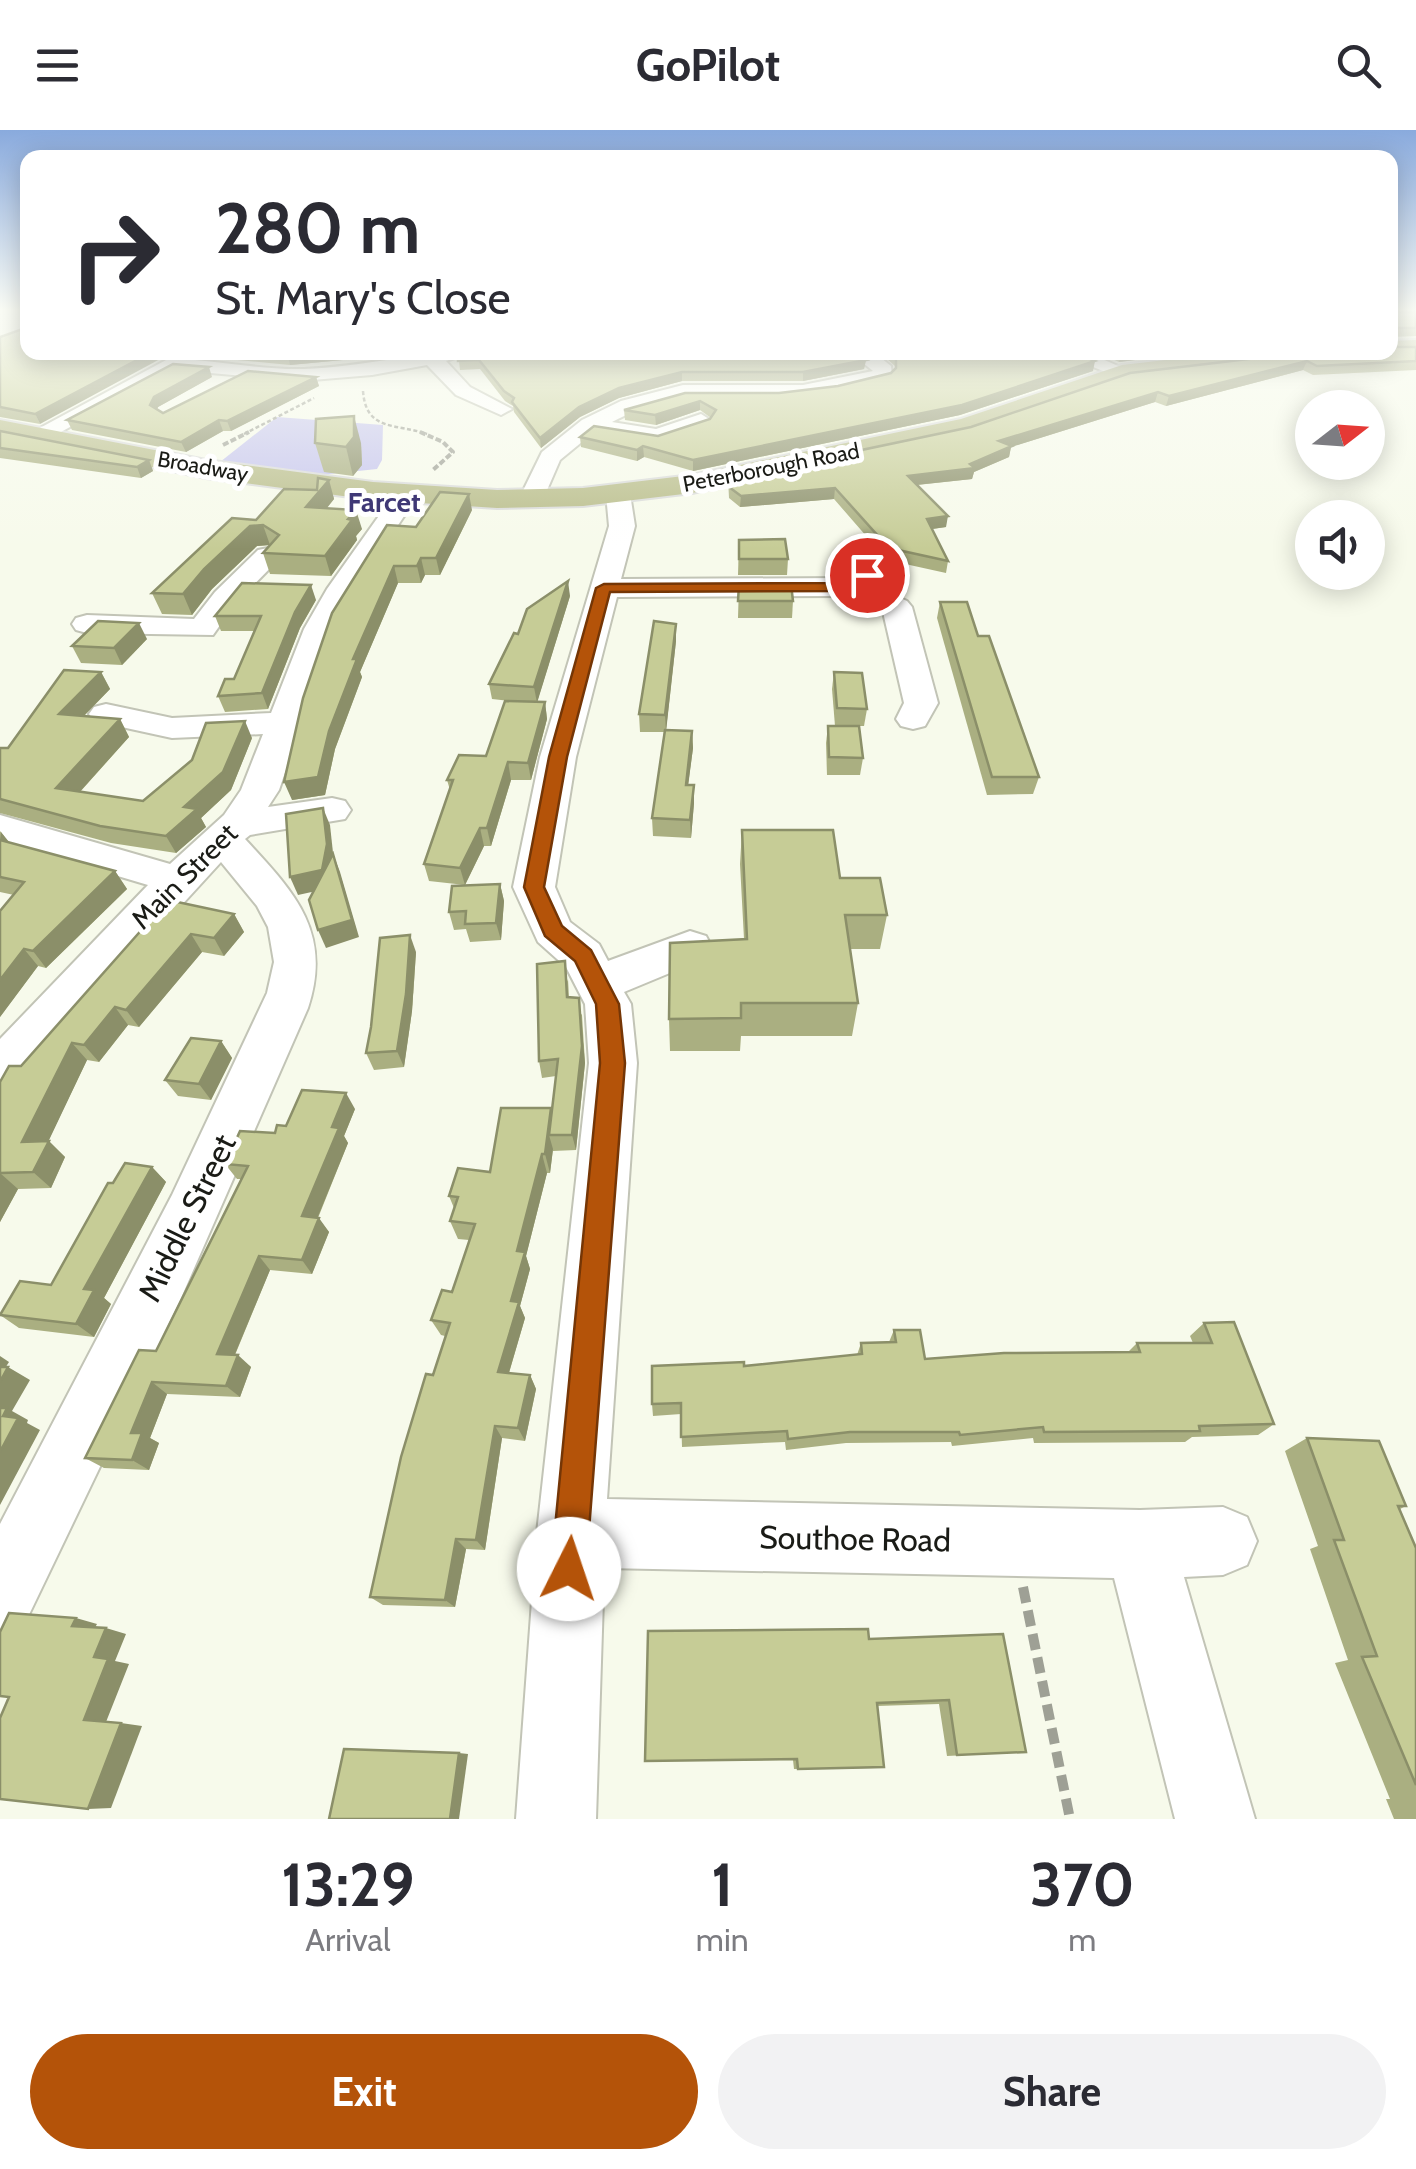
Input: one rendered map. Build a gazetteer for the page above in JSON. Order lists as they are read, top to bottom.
{
  "streets": {
    "main road": ["Broadway", "Peterborough Road"],
    "street": ["Main Street", "Middle Street", "Southoe Road"]
  },
  "crossings": [
    ["Broadway", "Peterborough Road"],
    ["Broadway", "Main Street"],
    ["Peterborough Road", "Main Street"],
    ["Main Street", "Middle Street"]
  ],
  "districts": ["Farcet"],
  "north": "right",
  "page": {
    "header": "GoPilot",
    "turn": ["280 m", "St. Mary's Close"],
    "eta": [
      "13:29",
      "Arrival",
      "1",
      "min",
      "370",
      "m"
    ],
    "buttons": ["Exit", "Share"]
  }
}
